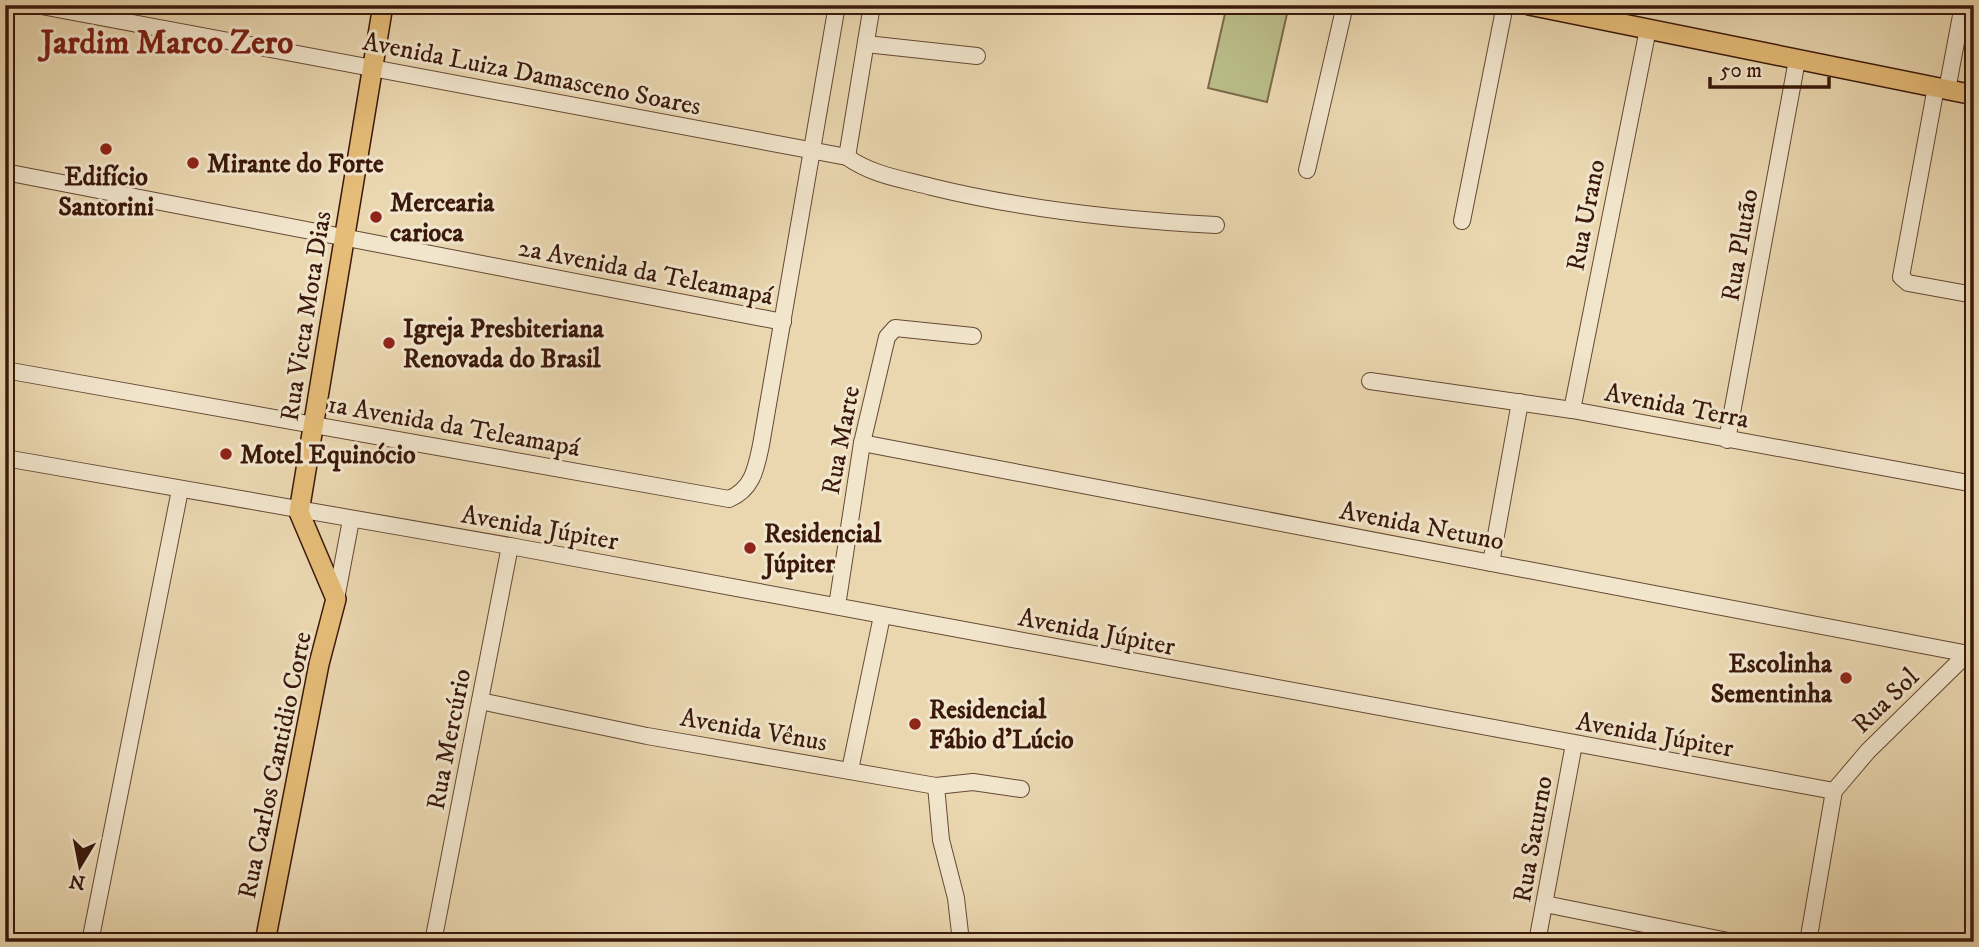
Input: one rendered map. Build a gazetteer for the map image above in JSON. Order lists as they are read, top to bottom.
{
  "streets": {
    "main road": ["Rua Victa Mota Dias", "Rua Carlos Cantidio Corte"],
    "street": [
      "Avenida Luiza Damasceno Soares",
      "Rua Urano",
      "Rua Plutão",
      "2a Avenida da Teleamapá",
      "Avenida Terra",
      "1a Avenida da Teleamapá",
      "Rua Marte",
      "Avenida Netuno",
      "Avenida Júpiter",
      "Rua Sol",
      "Avenida Vênus",
      "Rua Mercúrio",
      "Rua Saturno"
    ]
  },
  "crossings": [
    ["Avenida Luiza Damasceno Soares", "Rua Victa Mota Dias"],
    ["Rua Urano", "Avenida Terra"],
    ["Rua Plutão", "Avenida Terra"],
    ["2a Avenida da Teleamapá", "Rua Victa Mota Dias"],
    ["2a Avenida da Teleamapá", "1a Avenida da Teleamapá"],
    ["Rua Victa Mota Dias", "1a Avenida da Teleamapá"],
    ["Rua Victa Mota Dias", "Avenida Júpiter"],
    ["Rua Marte", "Avenida Netuno"],
    ["Rua Marte", "Avenida Júpiter"],
    ["Avenida Netuno", "Rua Sol"],
    ["Avenida Júpiter", "Rua Sol"],
    ["Avenida Júpiter", "Rua Mercúrio"],
    ["Avenida Júpiter", "Rua Carlos Cantidio Corte"],
    ["Avenida Júpiter", "Rua Saturno"],
    ["Avenida Vênus", "Rua Mercúrio"]
  ],
  "districts": ["Jardim Marco Zero"],
  "places": [
    "Edifício Santorini",
    "Mirante do Forte",
    "Mercearia carioca",
    "Igreja Presbiteriana Renovada do Brasil",
    "Motel Equinócio",
    "Residencial Júpiter",
    "Escolinha Sementinha",
    "Residencial Fábio d'Lúcio"
  ],
  "scale_bar": "50 m",
  "north": "bottom"
}
